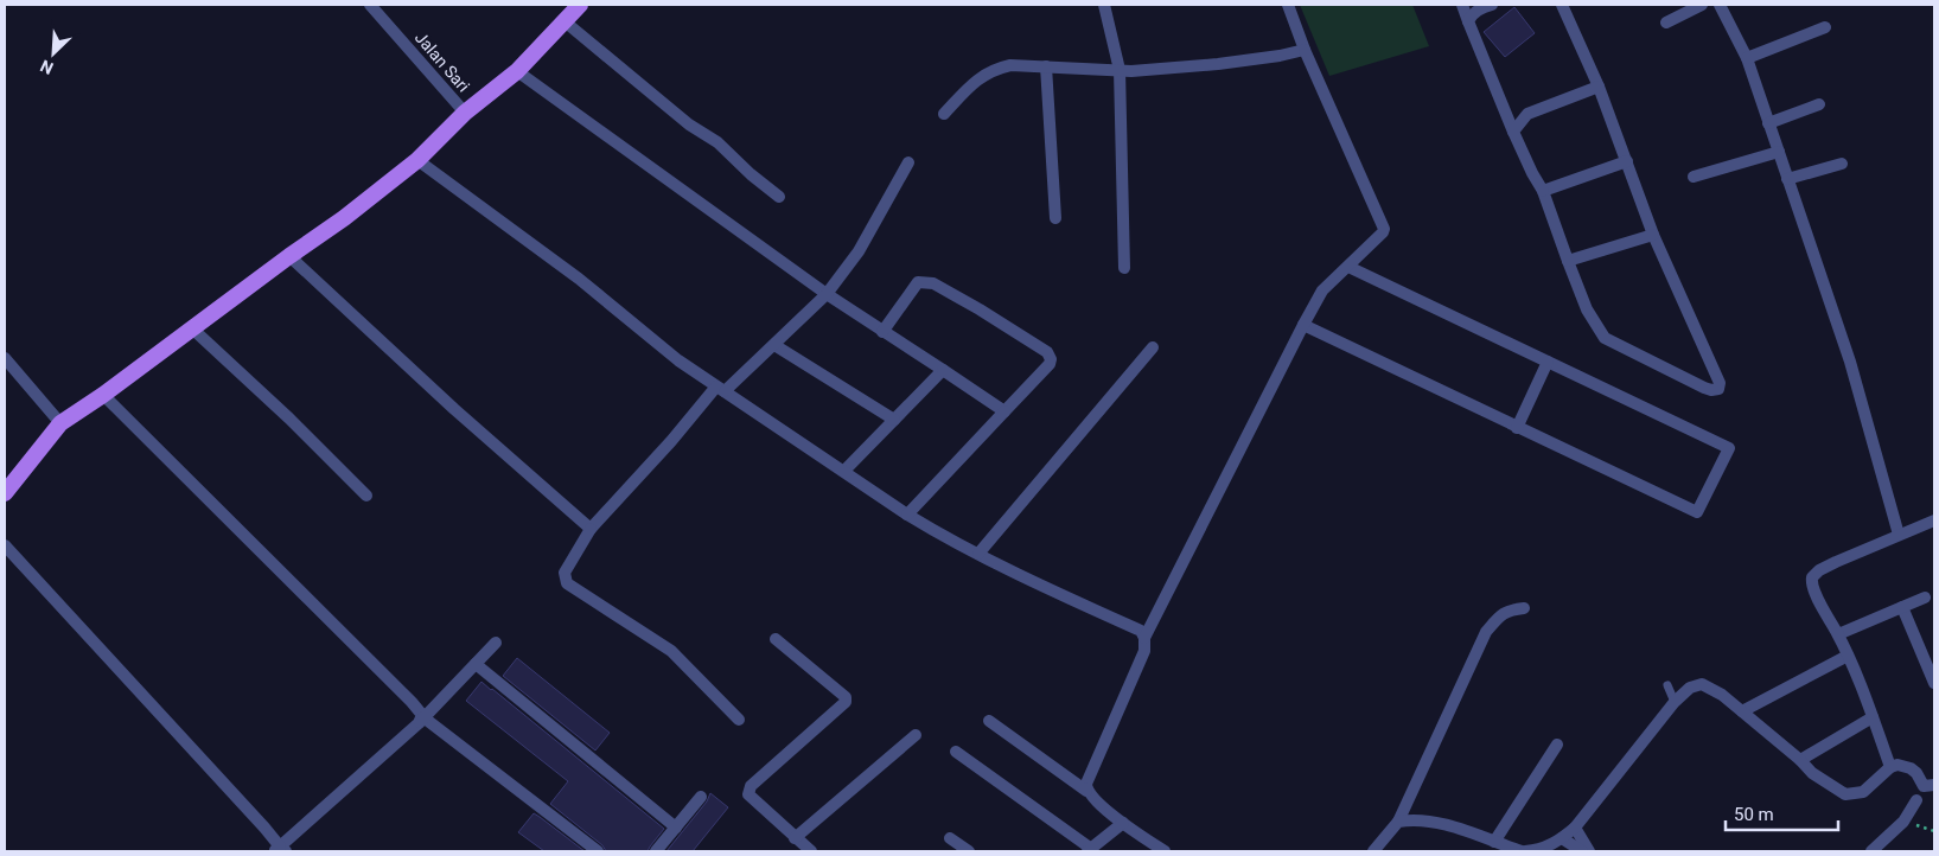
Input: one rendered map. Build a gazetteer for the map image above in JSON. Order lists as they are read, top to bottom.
{
  "streets": {
    "street": ["Jalan Sari"]
  },
  "scale_bar": "50 m",
  "north": "bottom left"
}
